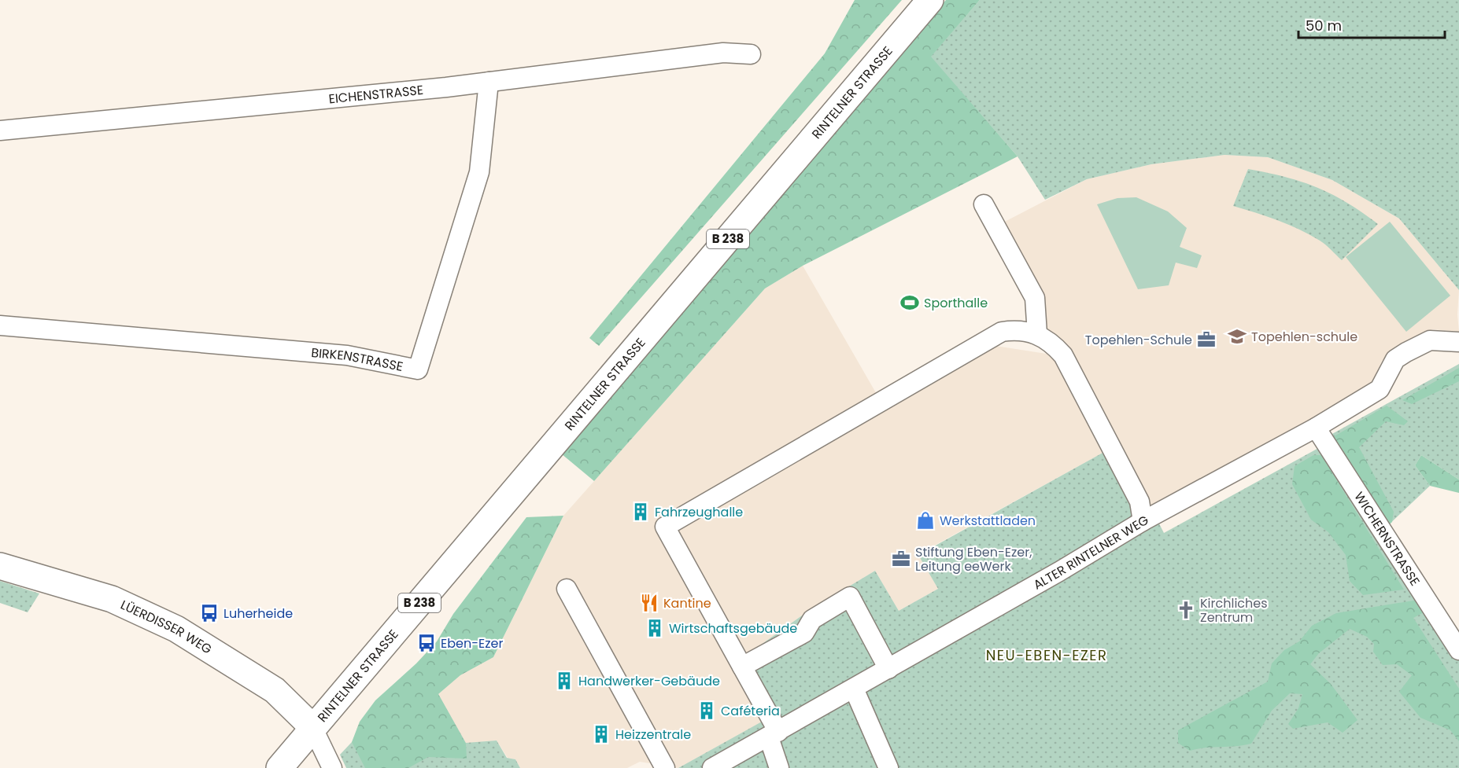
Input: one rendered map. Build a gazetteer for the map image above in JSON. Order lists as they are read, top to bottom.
{
  "streets": {
    "main road": ["RINTELNER STRASSE", "B 238", "LÜERDISSER WEG"],
    "street": [
      "EICHENSTRASSE",
      "BIRKENSTRASSE",
      "WICHERNSTRASSE",
      "ALTER RINTELNER WEG"
    ]
  },
  "crossings": [
    ["RINTELNER STRASSE", "LÜERDISSER WEG"],
    ["EICHENSTRASSE", "BIRKENSTRASSE"],
    ["WICHERNSTRASSE", "ALTER RINTELNER WEG"]
  ],
  "districts": ["NEU-EBEN-EZER"],
  "places": {
    "sports": ["Sporthalle"],
    "school or university": ["Topehlen-schule"],
    "office": ["Topehlen-Schule", "Stiftung Eben-Ezer, Leitung eeWerk"],
    "building": [
      "Fahrzeughalle",
      "Wirtschaftsgebäude",
      "Handwerker-Gebäude",
      "Caféteria",
      "Heizzentrale"
    ],
    "shop": ["Werkstattladen"],
    "restaurant": ["Kantine"],
    "church": ["Kirchliches Zentrum"],
    "bus stop": ["Luherheide", "Eben-Ezer"]
  },
  "scale_bar": "50 m"
}
